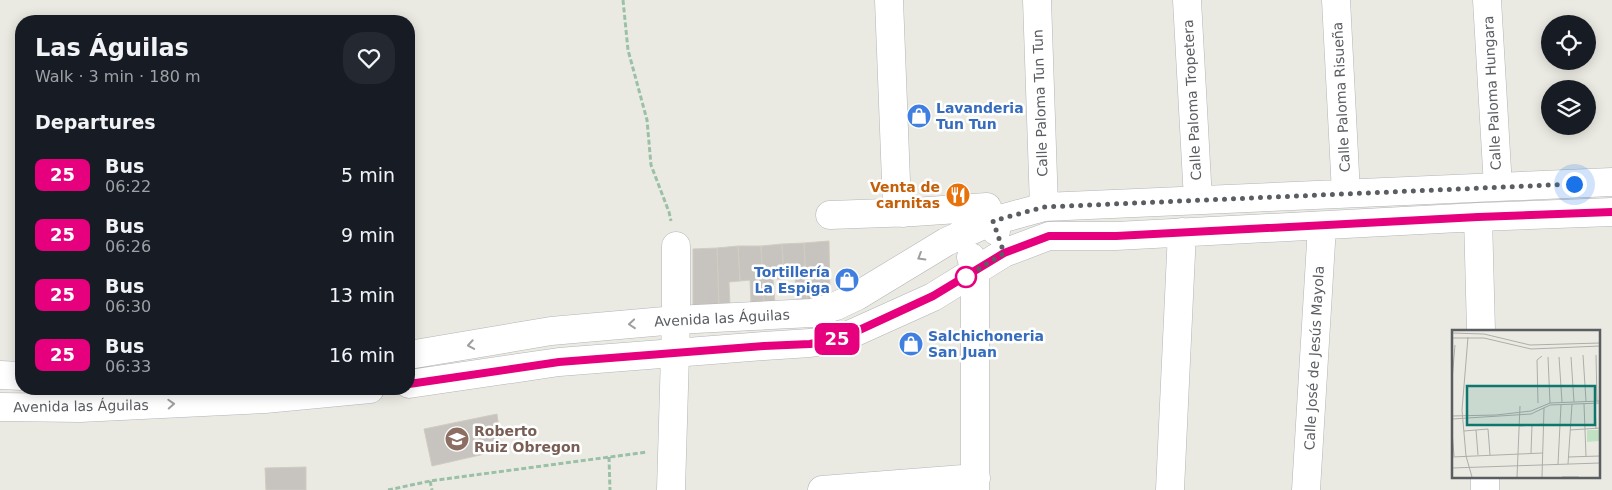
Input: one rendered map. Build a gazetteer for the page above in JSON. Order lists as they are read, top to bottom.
{
  "streets": {
    "street": [
      "Calle Paloma Hungara",
      "Calle Paloma Risueña",
      "Calle Paloma Tropetera",
      "Calle Paloma Tun Tun",
      "Avenida las Águilas",
      "Calle José de Jesús Mayola"
    ]
  },
  "crossings": [
    ["Calle Paloma Hungara", "Avenida las Águilas"],
    ["Calle Paloma Risueña", "Avenida las Águilas"],
    ["Calle Paloma Tropetera", "Avenida las Águilas"],
    ["Calle Paloma Tun Tun", "Avenida las Águilas"]
  ],
  "places": {
    "shop": ["Lavanderia Tun Tun", "Tortillería La Espiga", "Salchichoneria San Juan"],
    "restaurant": ["Venta de carnitas"],
    "school or university": ["Roberto Ruiz Obregon"]
  },
  "lines": ["bus line 25"],
  "page": {
    "on_map": "25",
    "heading": [
      ["Las Águilas", "Walk · 3 min · 180 m"],
      "Departures"
    ],
    "list": [
      {
        "mark": "25",
        "name": "Bus",
        "note": "06:22",
        "value": "5 min"
      },
      {
        "mark": "25",
        "name": "Bus",
        "note": "06:26",
        "value": "9 min"
      },
      {
        "mark": "25",
        "name": "Bus",
        "note": "06:30",
        "value": "13 min"
      },
      {
        "mark": "25",
        "name": "Bus",
        "note": "06:33",
        "value": "16 min"
      }
    ]
  }
}
